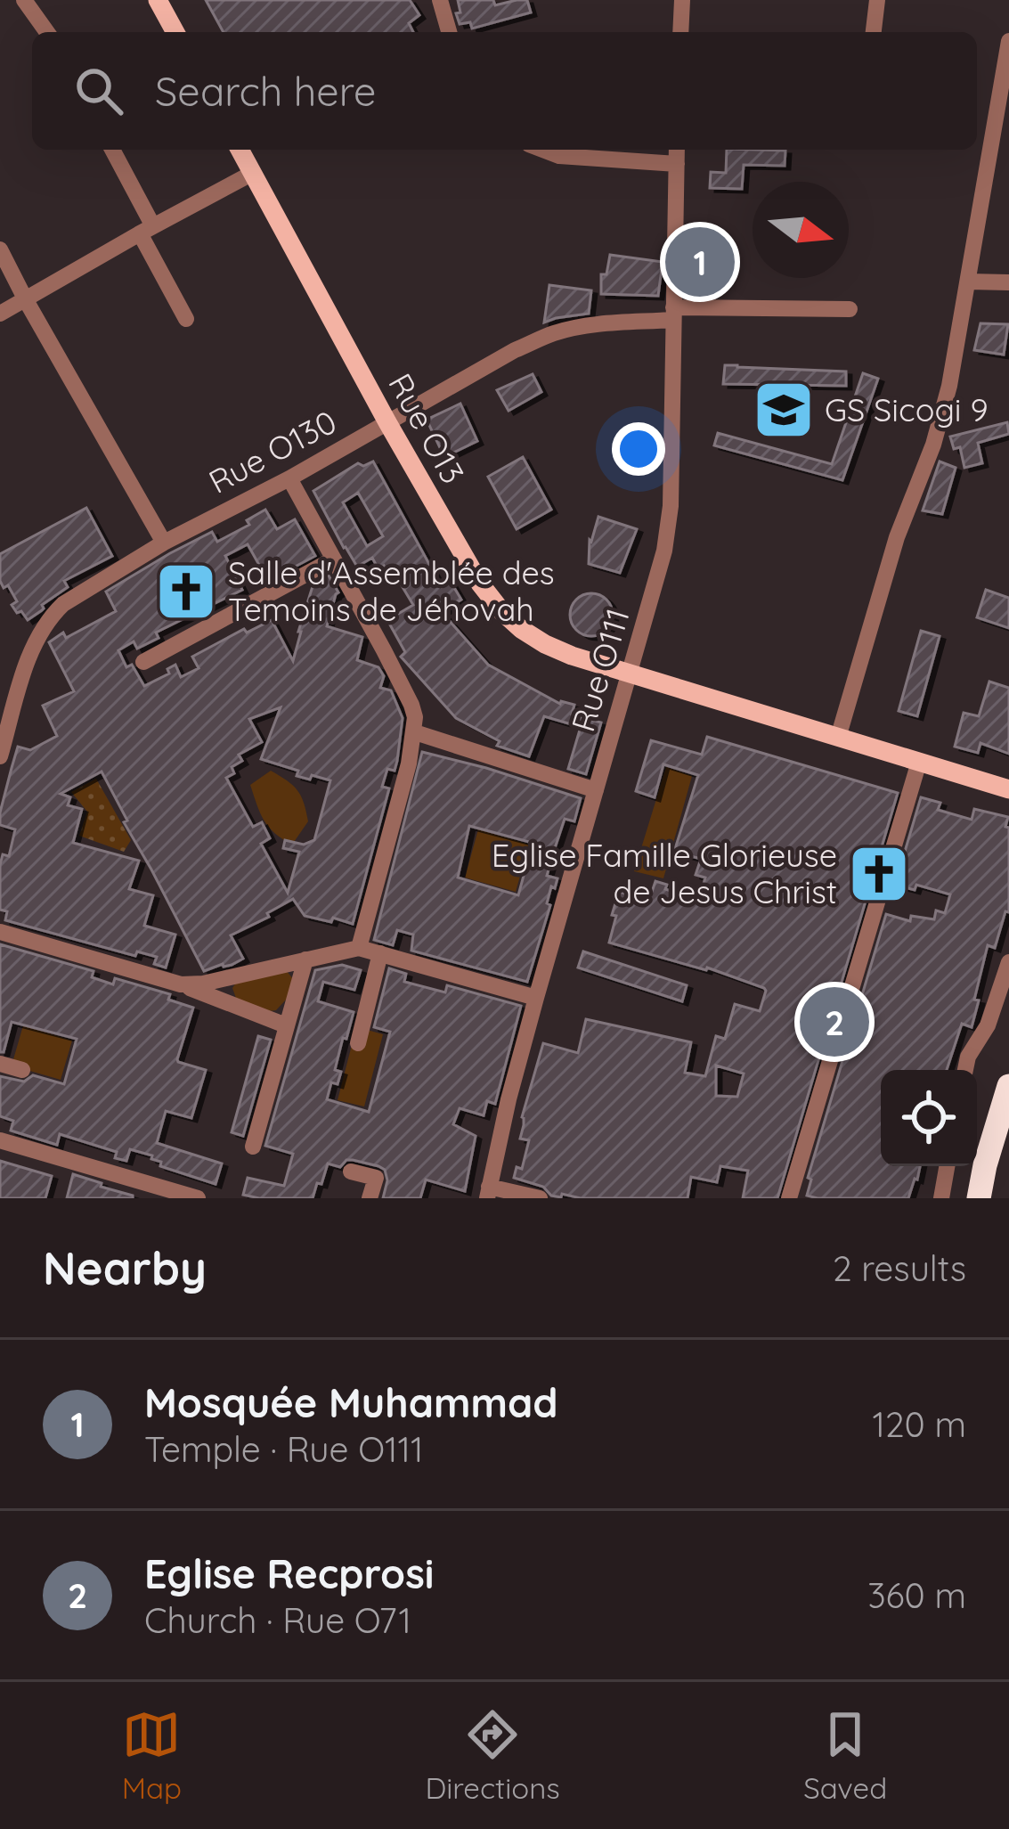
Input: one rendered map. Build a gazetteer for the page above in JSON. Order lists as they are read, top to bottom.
{
  "streets": {
    "main road": ["Rue O13"],
    "street": ["Rue O130", "Rue O111"]
  },
  "crossings": [
    ["Rue O13", "Rue O130"],
    ["Rue O13", "Rue O111"],
    ["Rue O130", "Rue O111"]
  ],
  "places": {
    "school or university": ["GS Sicogi 9"],
    "church": ["Salle d'Assemblée des Temoins de Jéhovah", "Eglise Famille Glorieuse de Jesus Christ"]
  },
  "north": "right",
  "page": {
    "search": "Search here",
    "pins": ["1", "2"],
    "heading": ["Nearby", "2 results"],
    "list": [
      {
        "mark": "1",
        "name": "Mosquée Muhammad",
        "note": "Temple · Rue O111",
        "value": "120 m"
      },
      {
        "mark": "2",
        "name": "Eglise Recprosi",
        "note": "Church · Rue O71",
        "value": "360 m"
      }
    ],
    "nav": ["Map", "Directions", "Saved"]
  }
}
